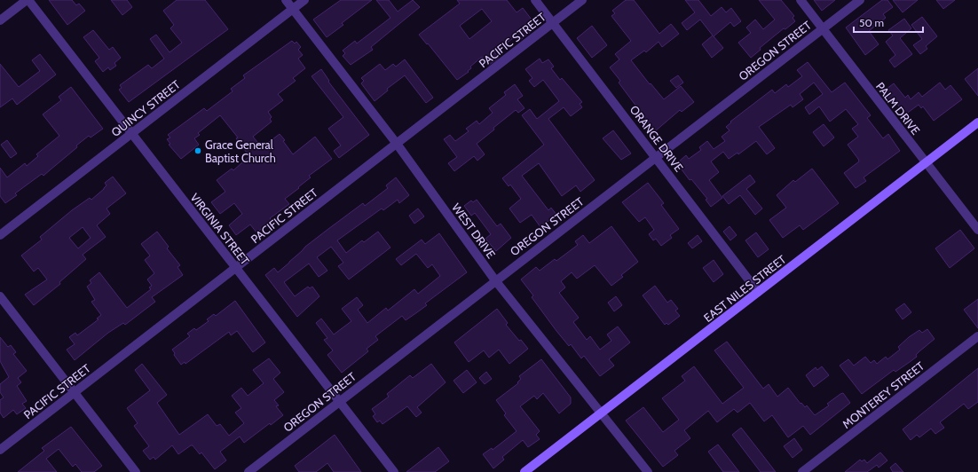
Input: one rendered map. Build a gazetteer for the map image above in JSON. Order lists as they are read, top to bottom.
{
  "streets": {
    "main road": ["EAST NILES STREET"],
    "street": [
      "PACIFIC STREET",
      "OREGON STREET",
      "QUINCY STREET",
      "PALM DRIVE",
      "ORANGE DRIVE",
      "VIRGINIA STREET",
      "WEST DRIVE",
      "MONTEREY STREET"
    ]
  },
  "crossings": [
    ["PACIFIC STREET", "ORANGE DRIVE"],
    ["PACIFIC STREET", "VIRGINIA STREET"],
    ["PACIFIC STREET", "WEST DRIVE"],
    ["OREGON STREET", "PALM DRIVE"],
    ["OREGON STREET", "ORANGE DRIVE"],
    ["OREGON STREET", "VIRGINIA STREET"],
    ["OREGON STREET", "WEST DRIVE"],
    ["QUINCY STREET", "VIRGINIA STREET"],
    ["QUINCY STREET", "WEST DRIVE"],
    ["PALM DRIVE", "EAST NILES STREET"],
    ["ORANGE DRIVE", "EAST NILES STREET"],
    ["WEST DRIVE", "EAST NILES STREET"]
  ],
  "places": ["Grace General Baptist Church"],
  "scale_bar": "50 m"
}
